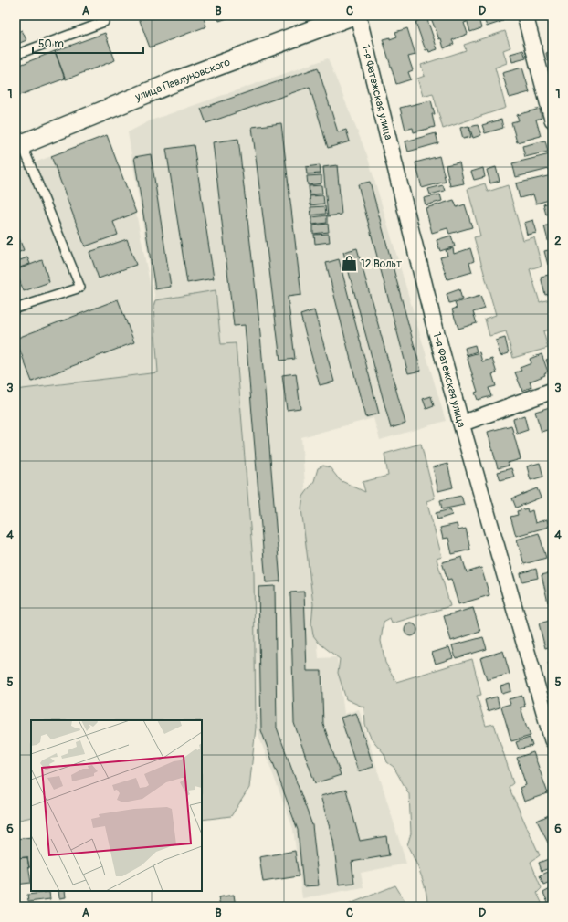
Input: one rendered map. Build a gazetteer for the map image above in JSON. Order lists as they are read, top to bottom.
{
  "streets": {
    "street": ["улица Павлуновского", "1-я Фатежская улица"]
  },
  "places": {
    "shop": ["12 Вольт"]
  },
  "scale_bar": "50 m",
  "grid": {
    "columns": [
      "A",
      "B",
      "C",
      "D"
    ],
    "rows": [
      "1",
      "2",
      "3",
      "4",
      "5",
      "6"
    ]
  }
}
